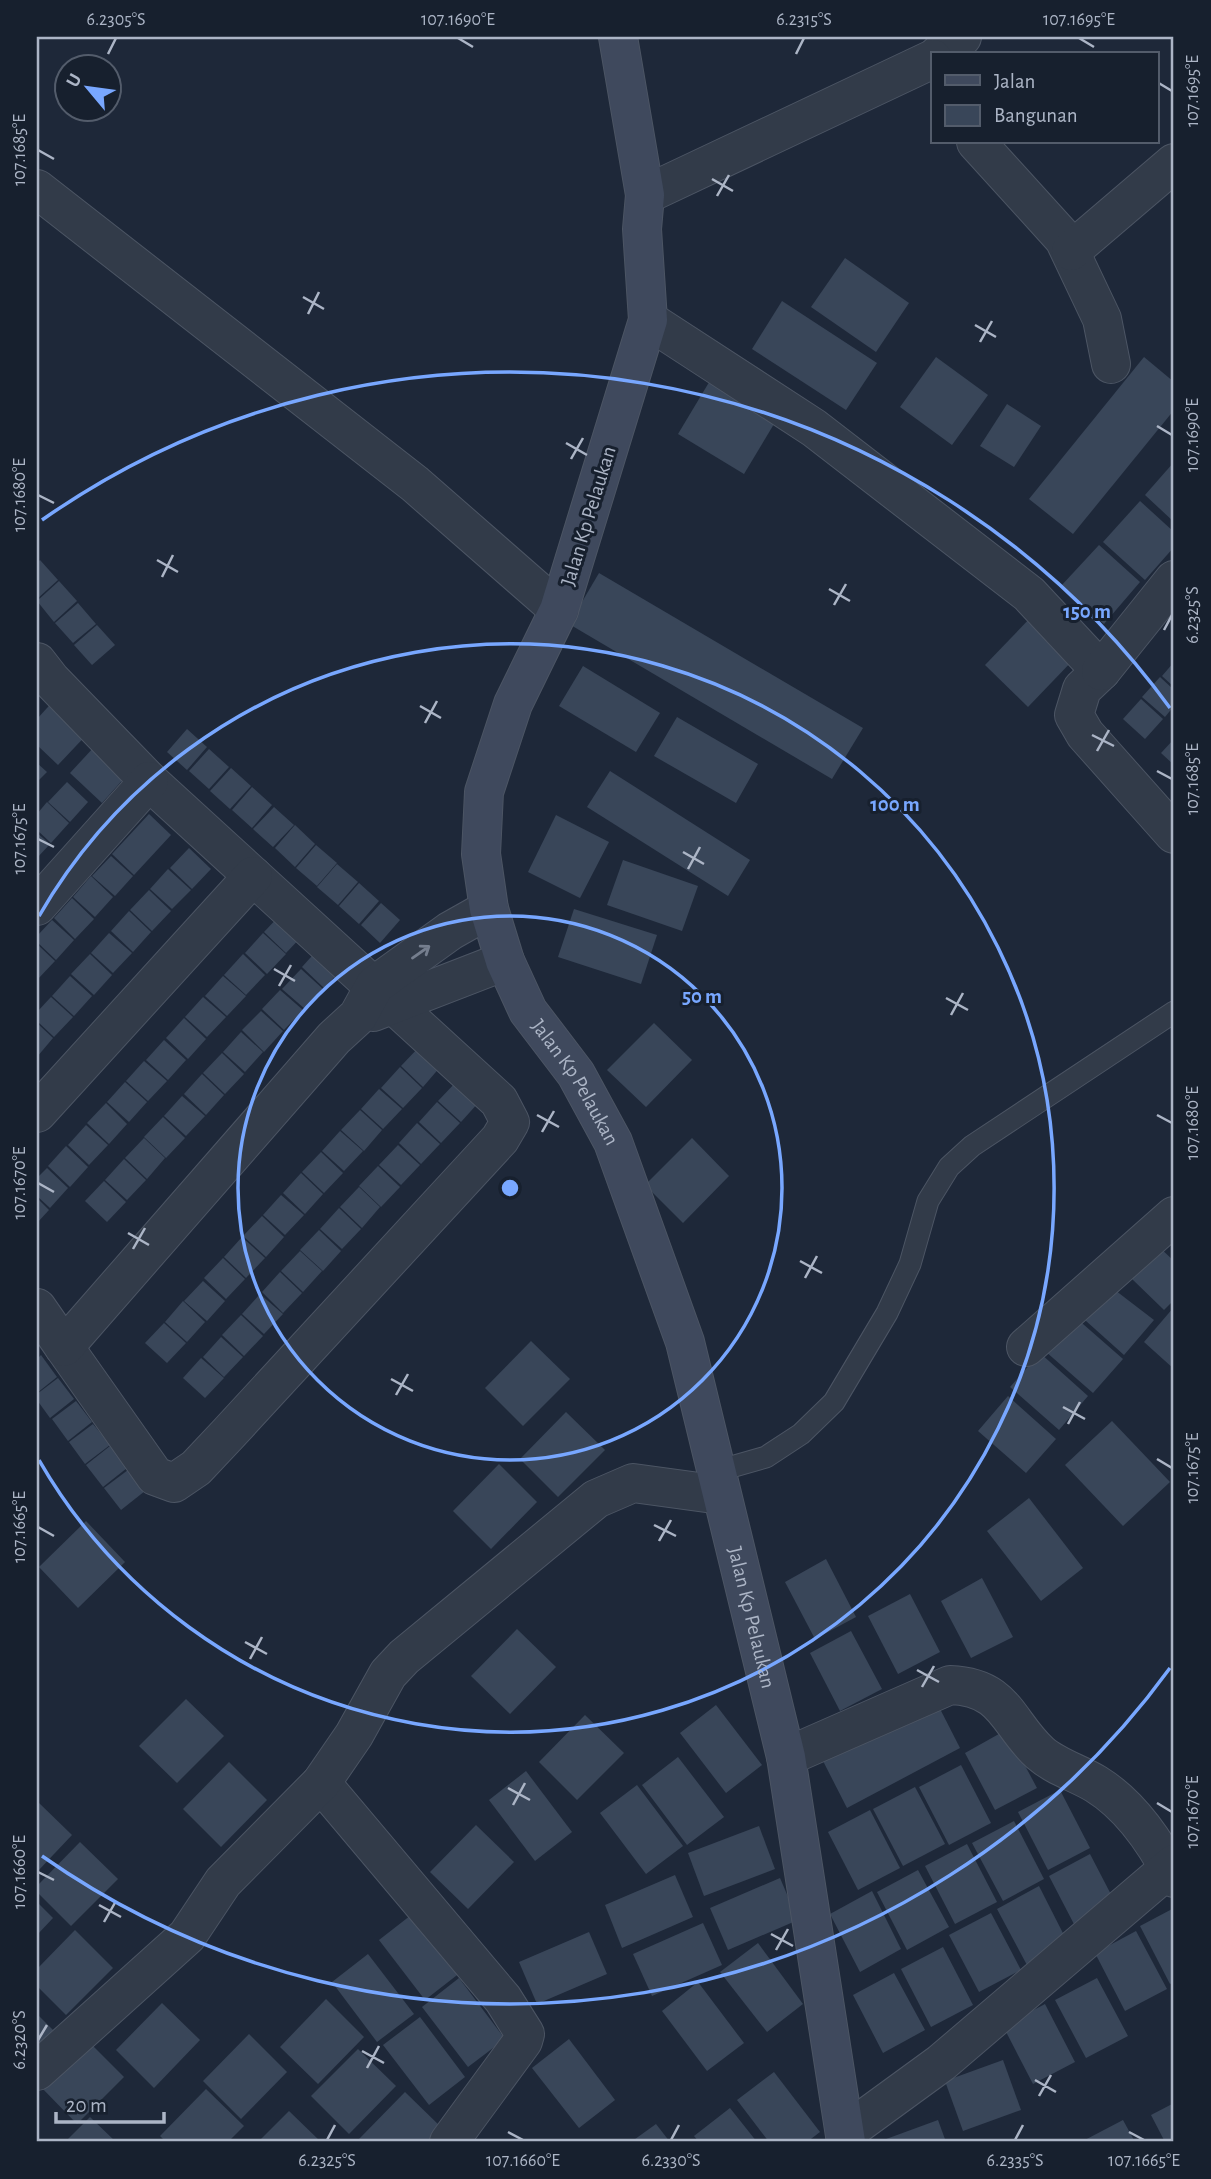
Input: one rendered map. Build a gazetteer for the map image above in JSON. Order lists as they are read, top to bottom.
{
  "streets": {
    "street": ["Jalan Kp Pelaukan"]
  },
  "legend": ["Jalan", "Bangunan"],
  "scale_bar": "20 m",
  "north": "top left",
  "coordinates": [
    "6.2305°S",
    "107.1690°E",
    "6.2315°S",
    "107.1695°E",
    "107.1685°E",
    "107.1680°E",
    "6.2325°S",
    "107.1675°E",
    "107.1670°E",
    "107.1665°E",
    "107.1660°E",
    "6.2320°S",
    "6.2330°S",
    "6.2335°S"
  ],
  "rings": ["150 m", "100 m", "50 m"]
}
